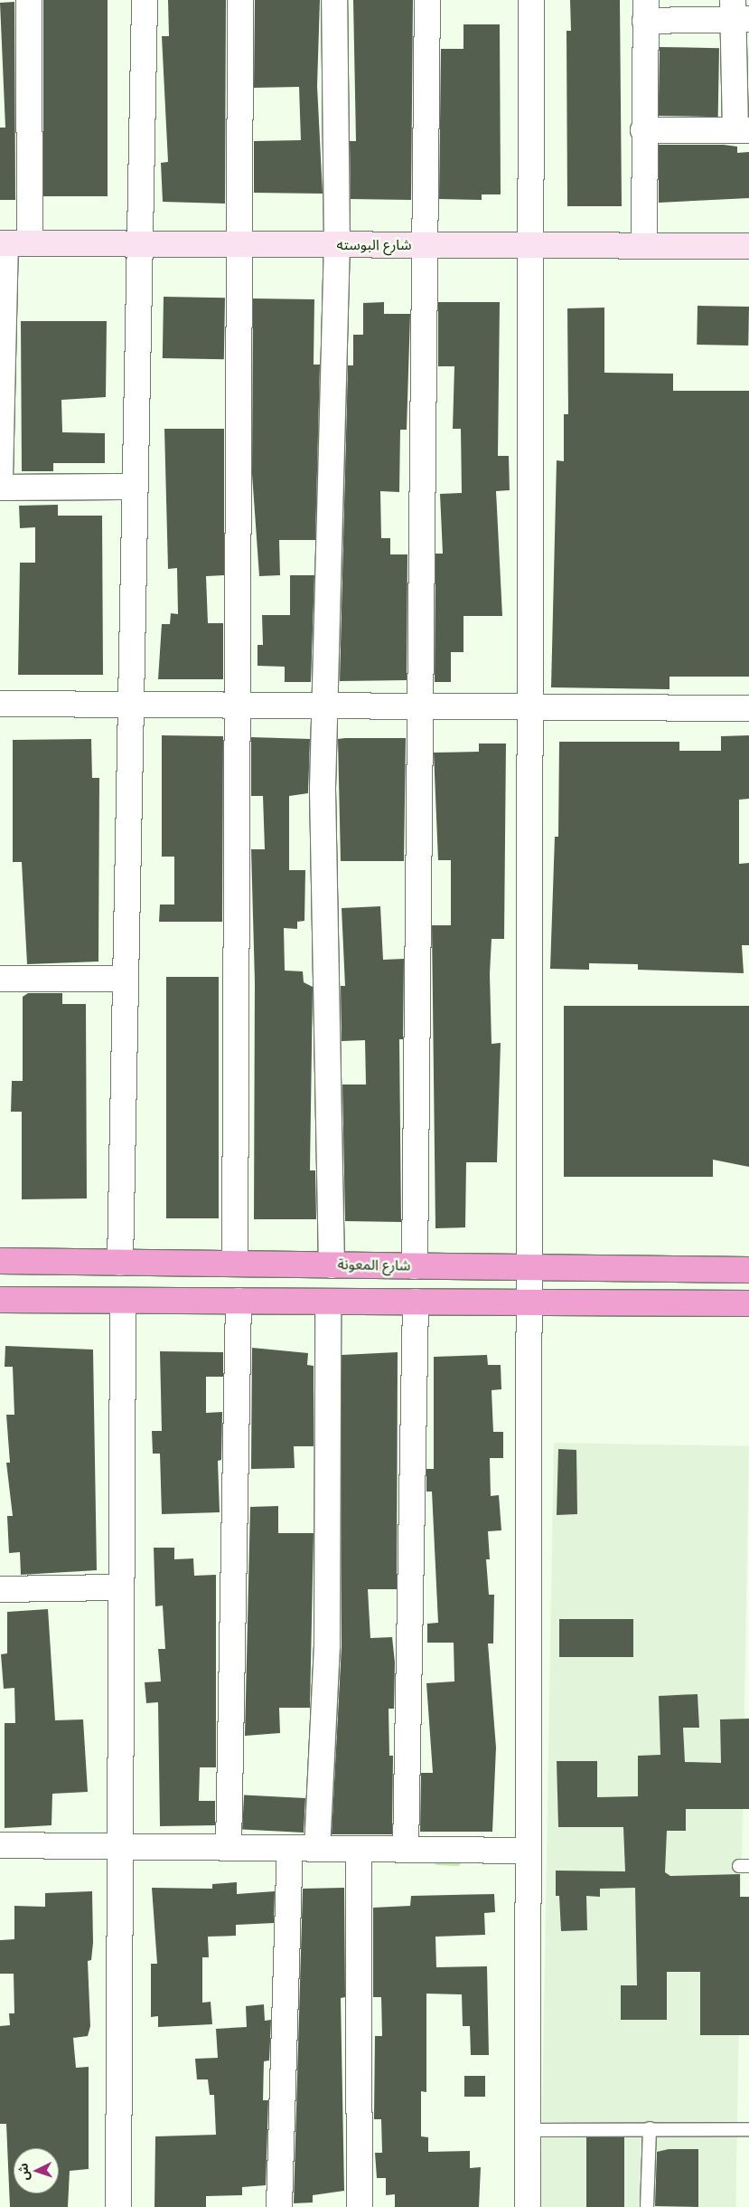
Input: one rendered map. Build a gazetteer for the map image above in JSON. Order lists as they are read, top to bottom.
{
  "streets": {
    "highway": ["شارع المعونة"],
    "street": ["شارع البوسته"]
  },
  "north": "left"
}
